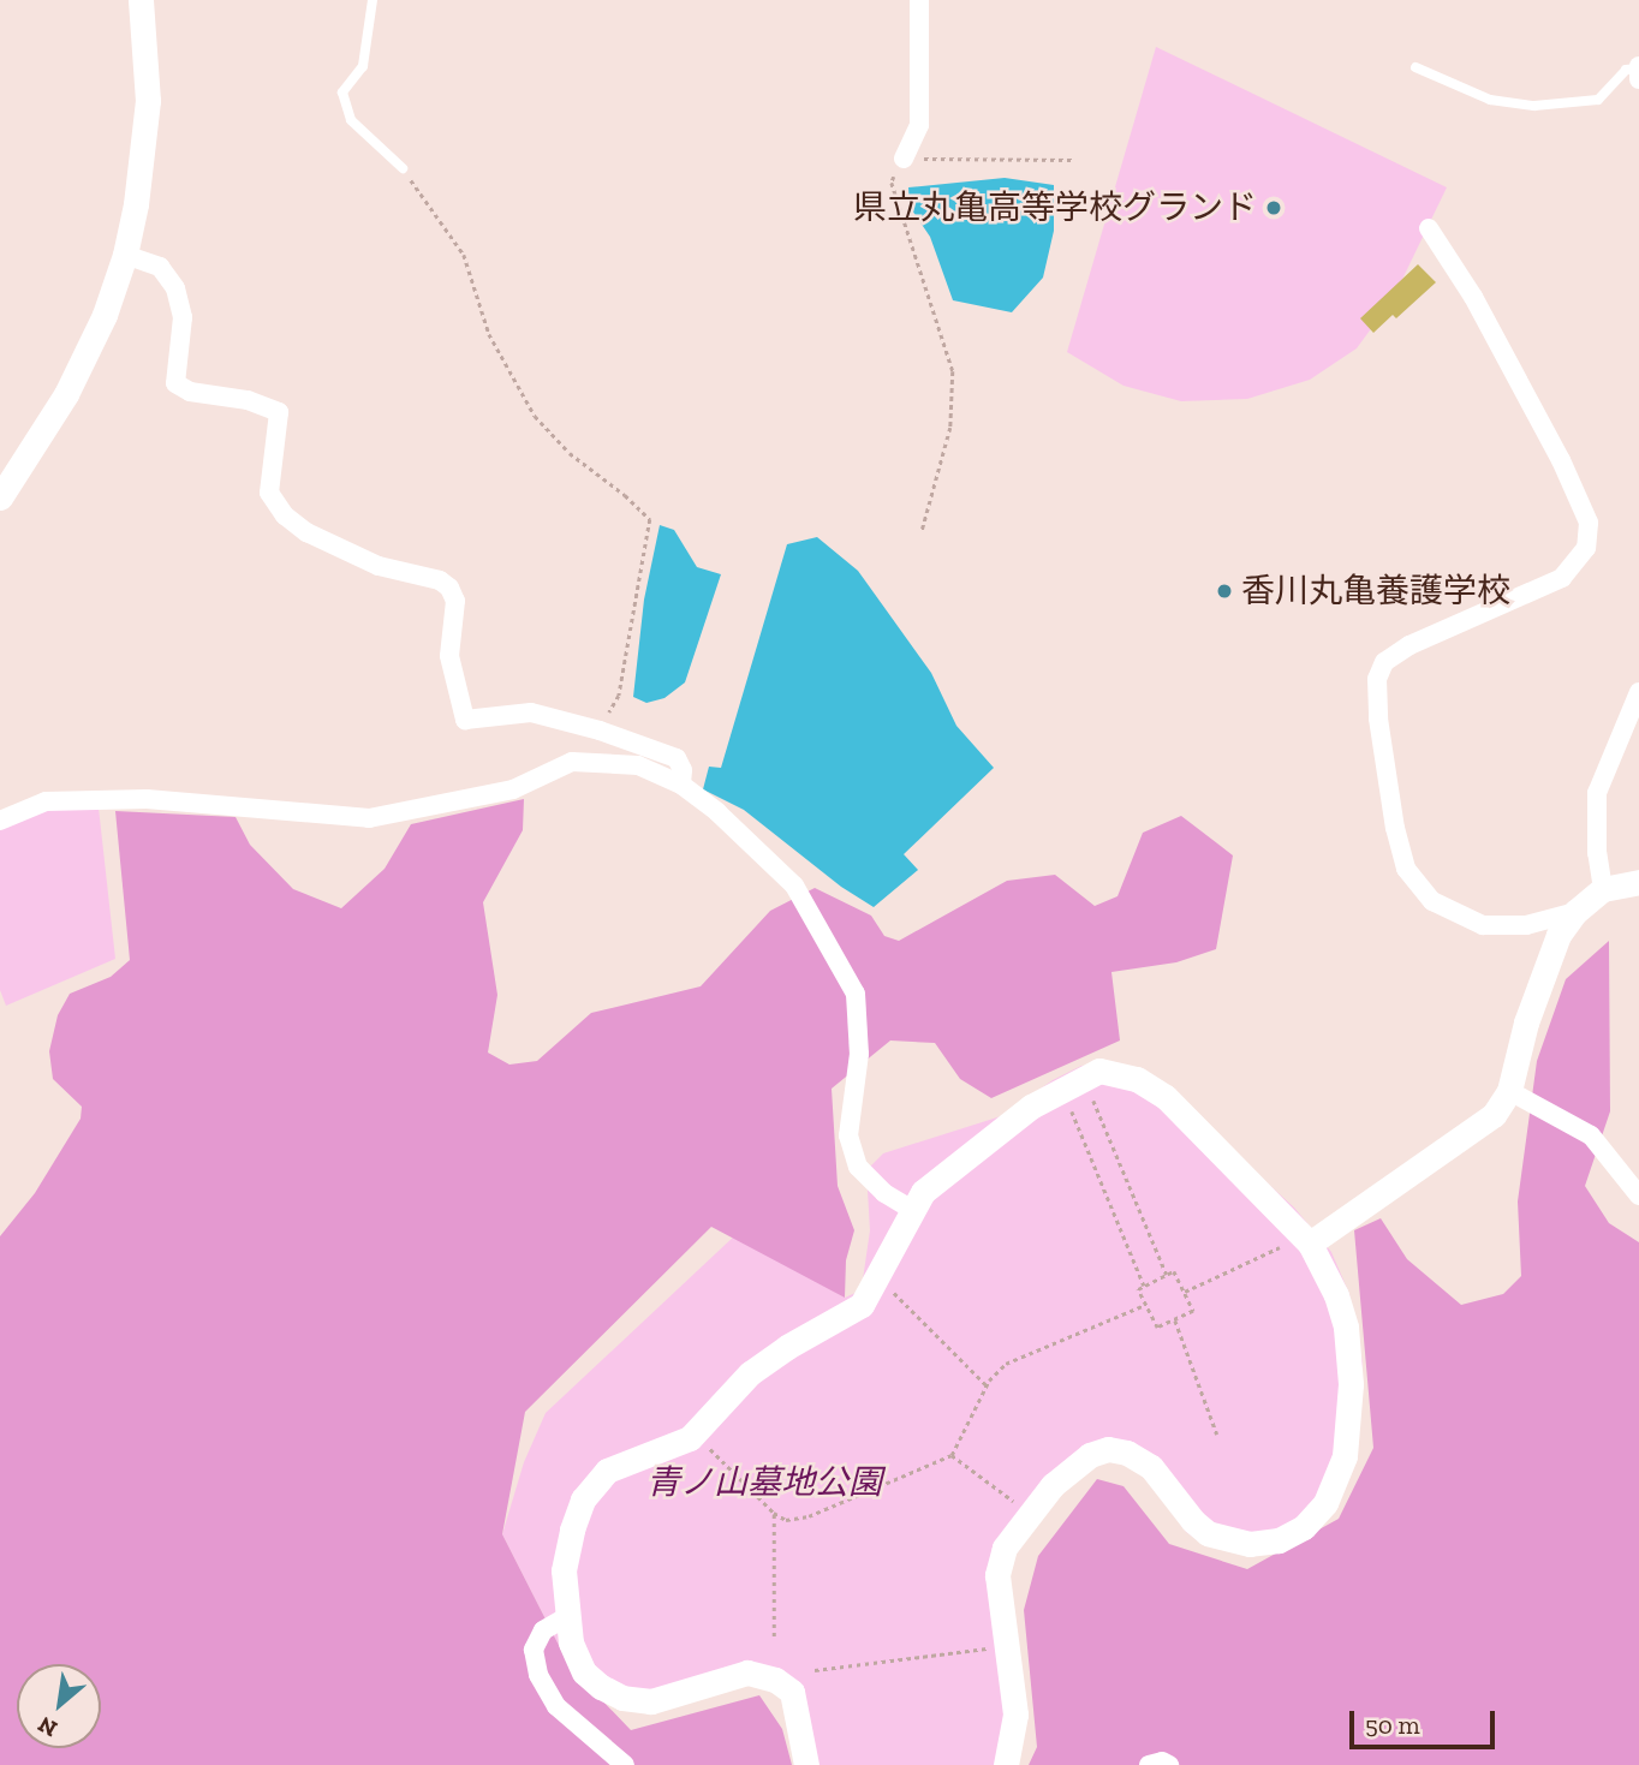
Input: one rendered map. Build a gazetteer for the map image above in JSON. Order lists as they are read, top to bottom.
{
  "parks": ["青ノ山墓地公園"],
  "places": ["県立丸亀高等学校グランド", "香川丸亀養護学校"],
  "scale_bar": "50 m",
  "north": "bottom left"
}
